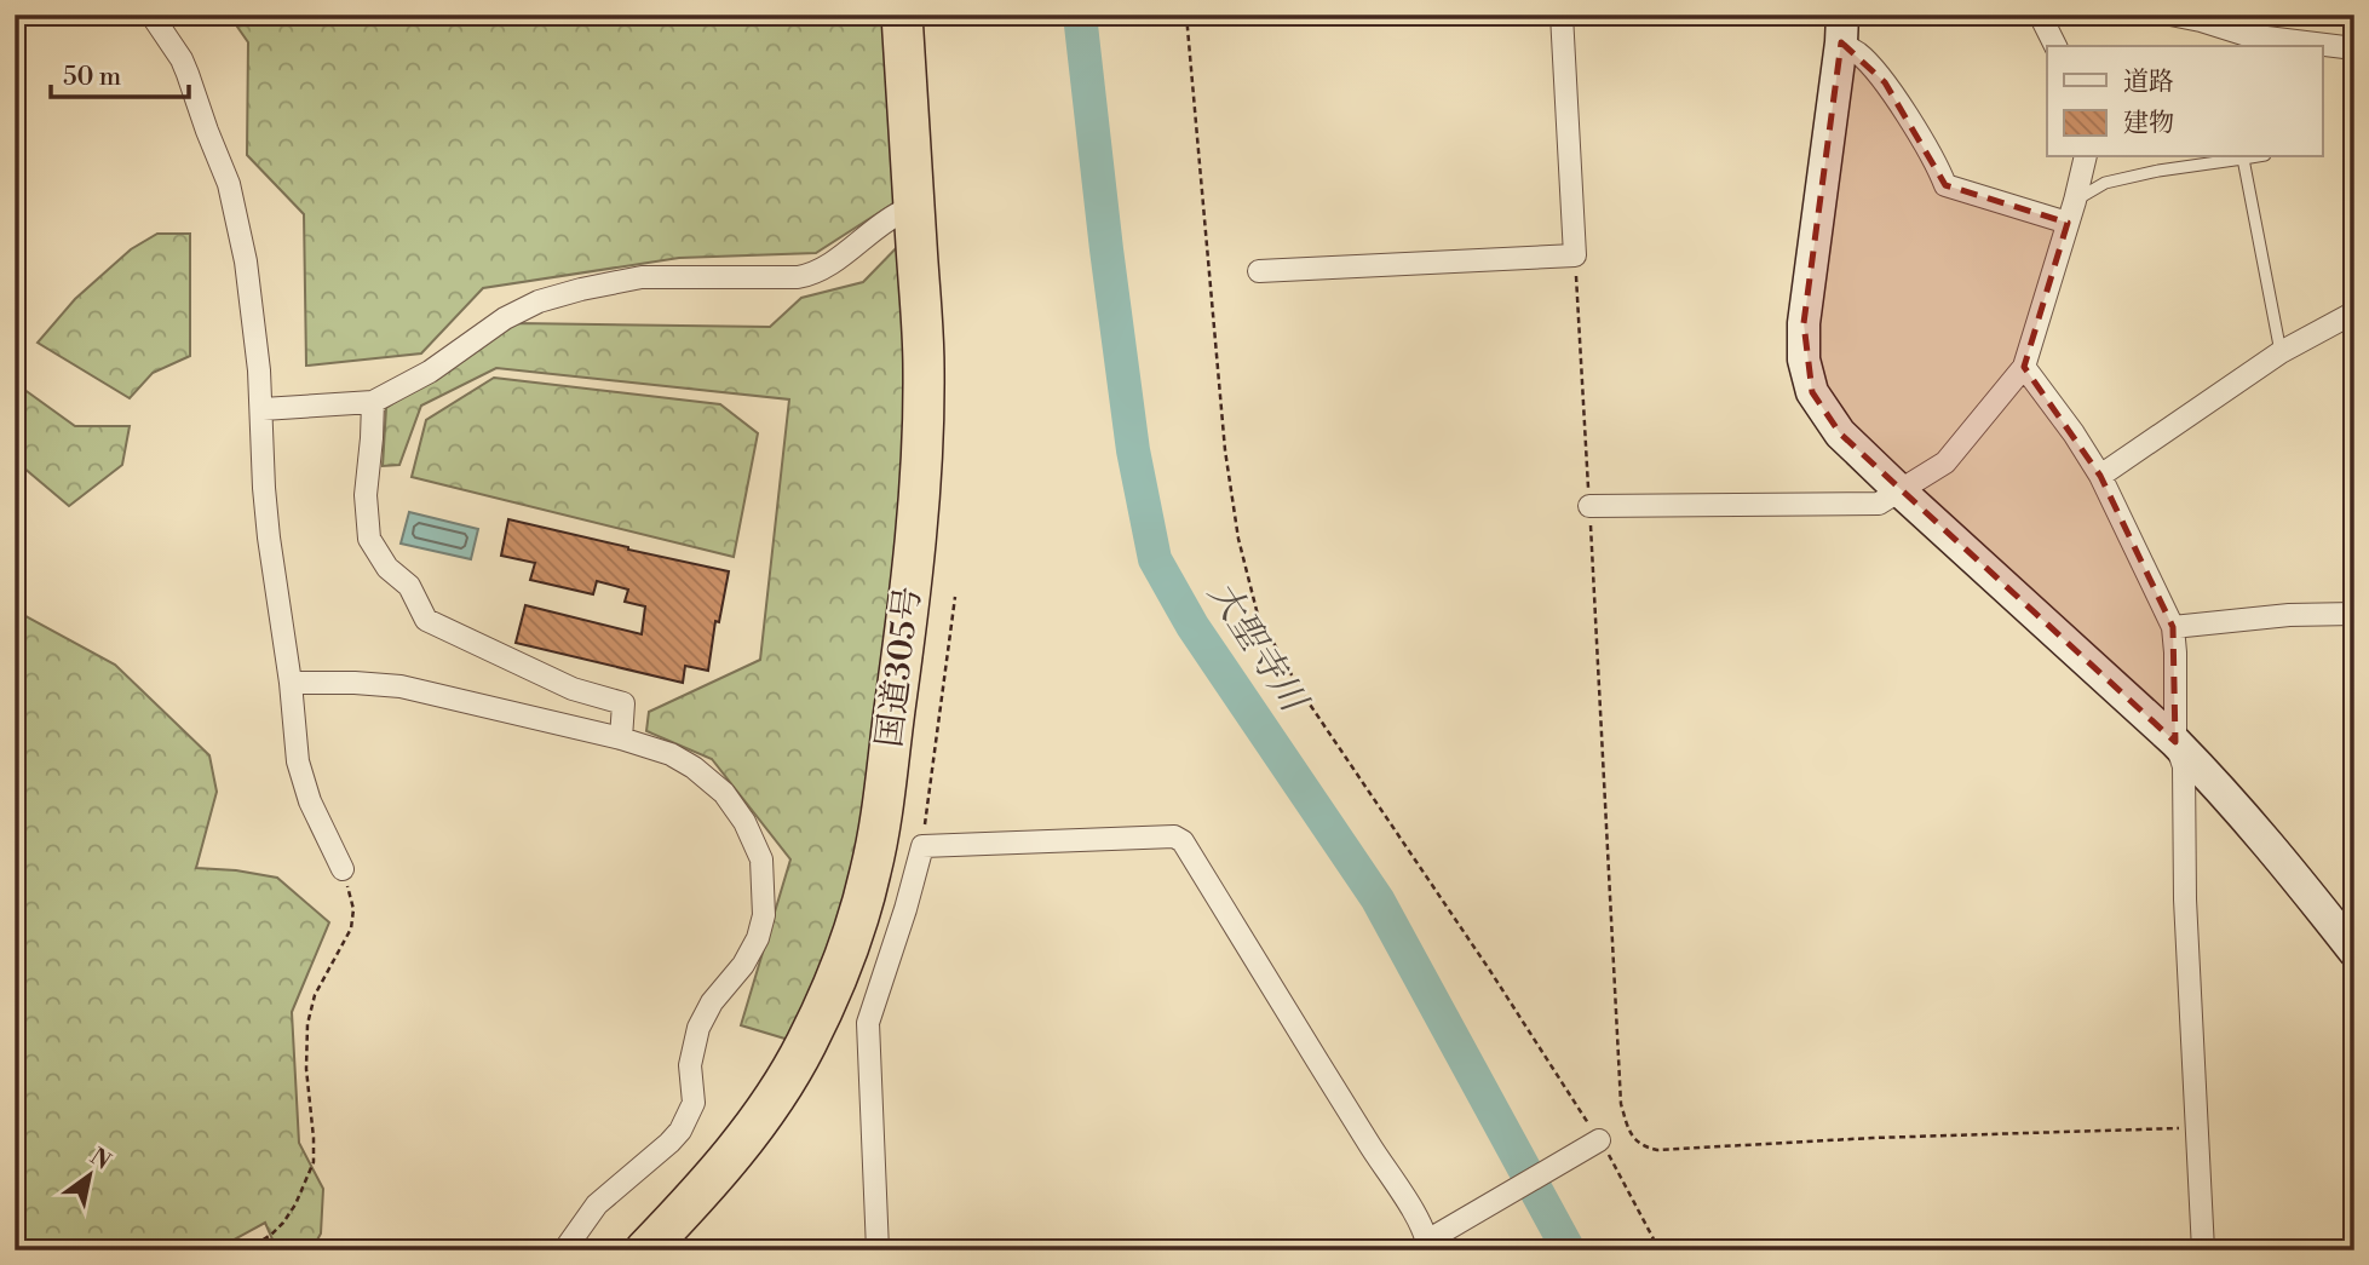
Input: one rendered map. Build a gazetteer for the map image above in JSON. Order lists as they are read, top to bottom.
{
  "streets": {
    "highway": ["国道305号"]
  },
  "water": ["大聖寺川"],
  "legend": ["道路", "建物"],
  "scale_bar": "50 m",
  "north": "top right"
}
